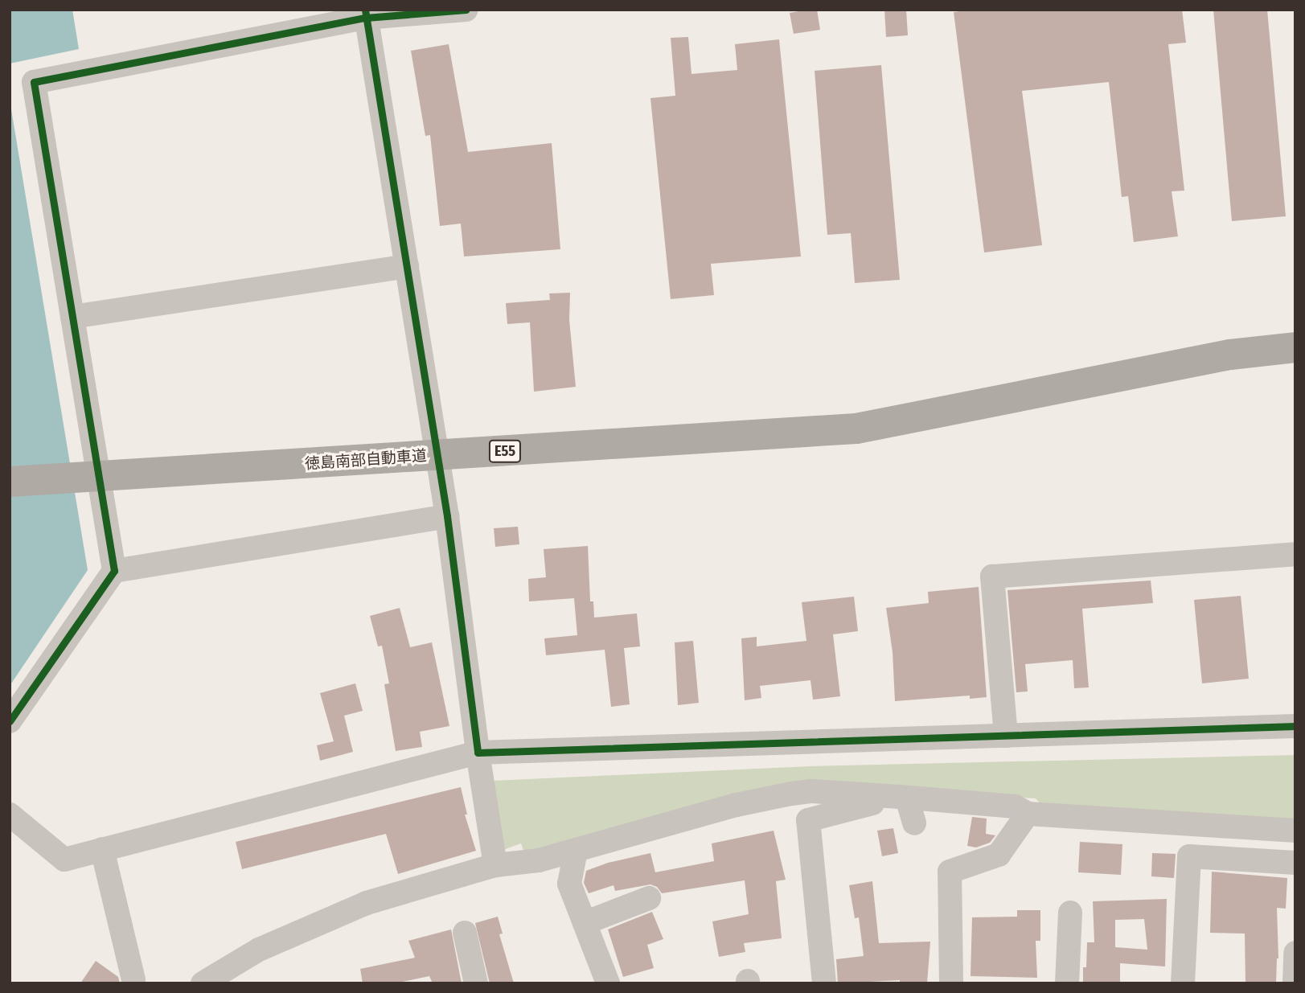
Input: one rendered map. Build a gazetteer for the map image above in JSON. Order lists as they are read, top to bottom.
{
  "streets": {
    "highway": ["E55", "徳島南部自動車道"]
  }
}
